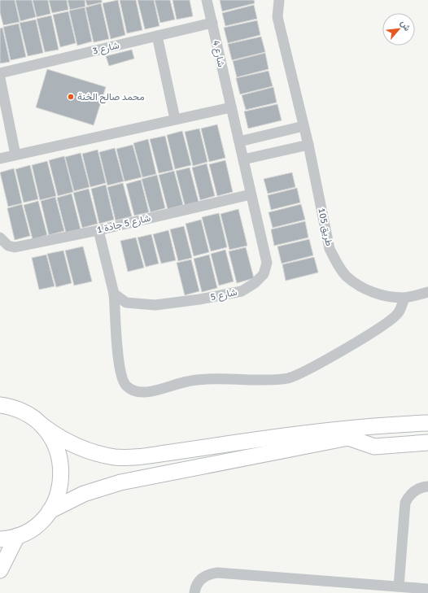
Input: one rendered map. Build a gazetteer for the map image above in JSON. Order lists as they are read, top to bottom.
{
  "streets": {
    "street": [
      "شارع 3",
      "شارع 4",
      "شارع 5 جادة 1",
      "طريق 105",
      "شارع 5"
    ]
  },
  "crossings": [
    ["شارع 3", "شارع 4"],
    ["شارع 4", "شارع 5"],
    ["شارع 5 جادة 1", "شارع 5"]
  ],
  "places": ["محمد صالح الخنة"],
  "north": "top right"
}
